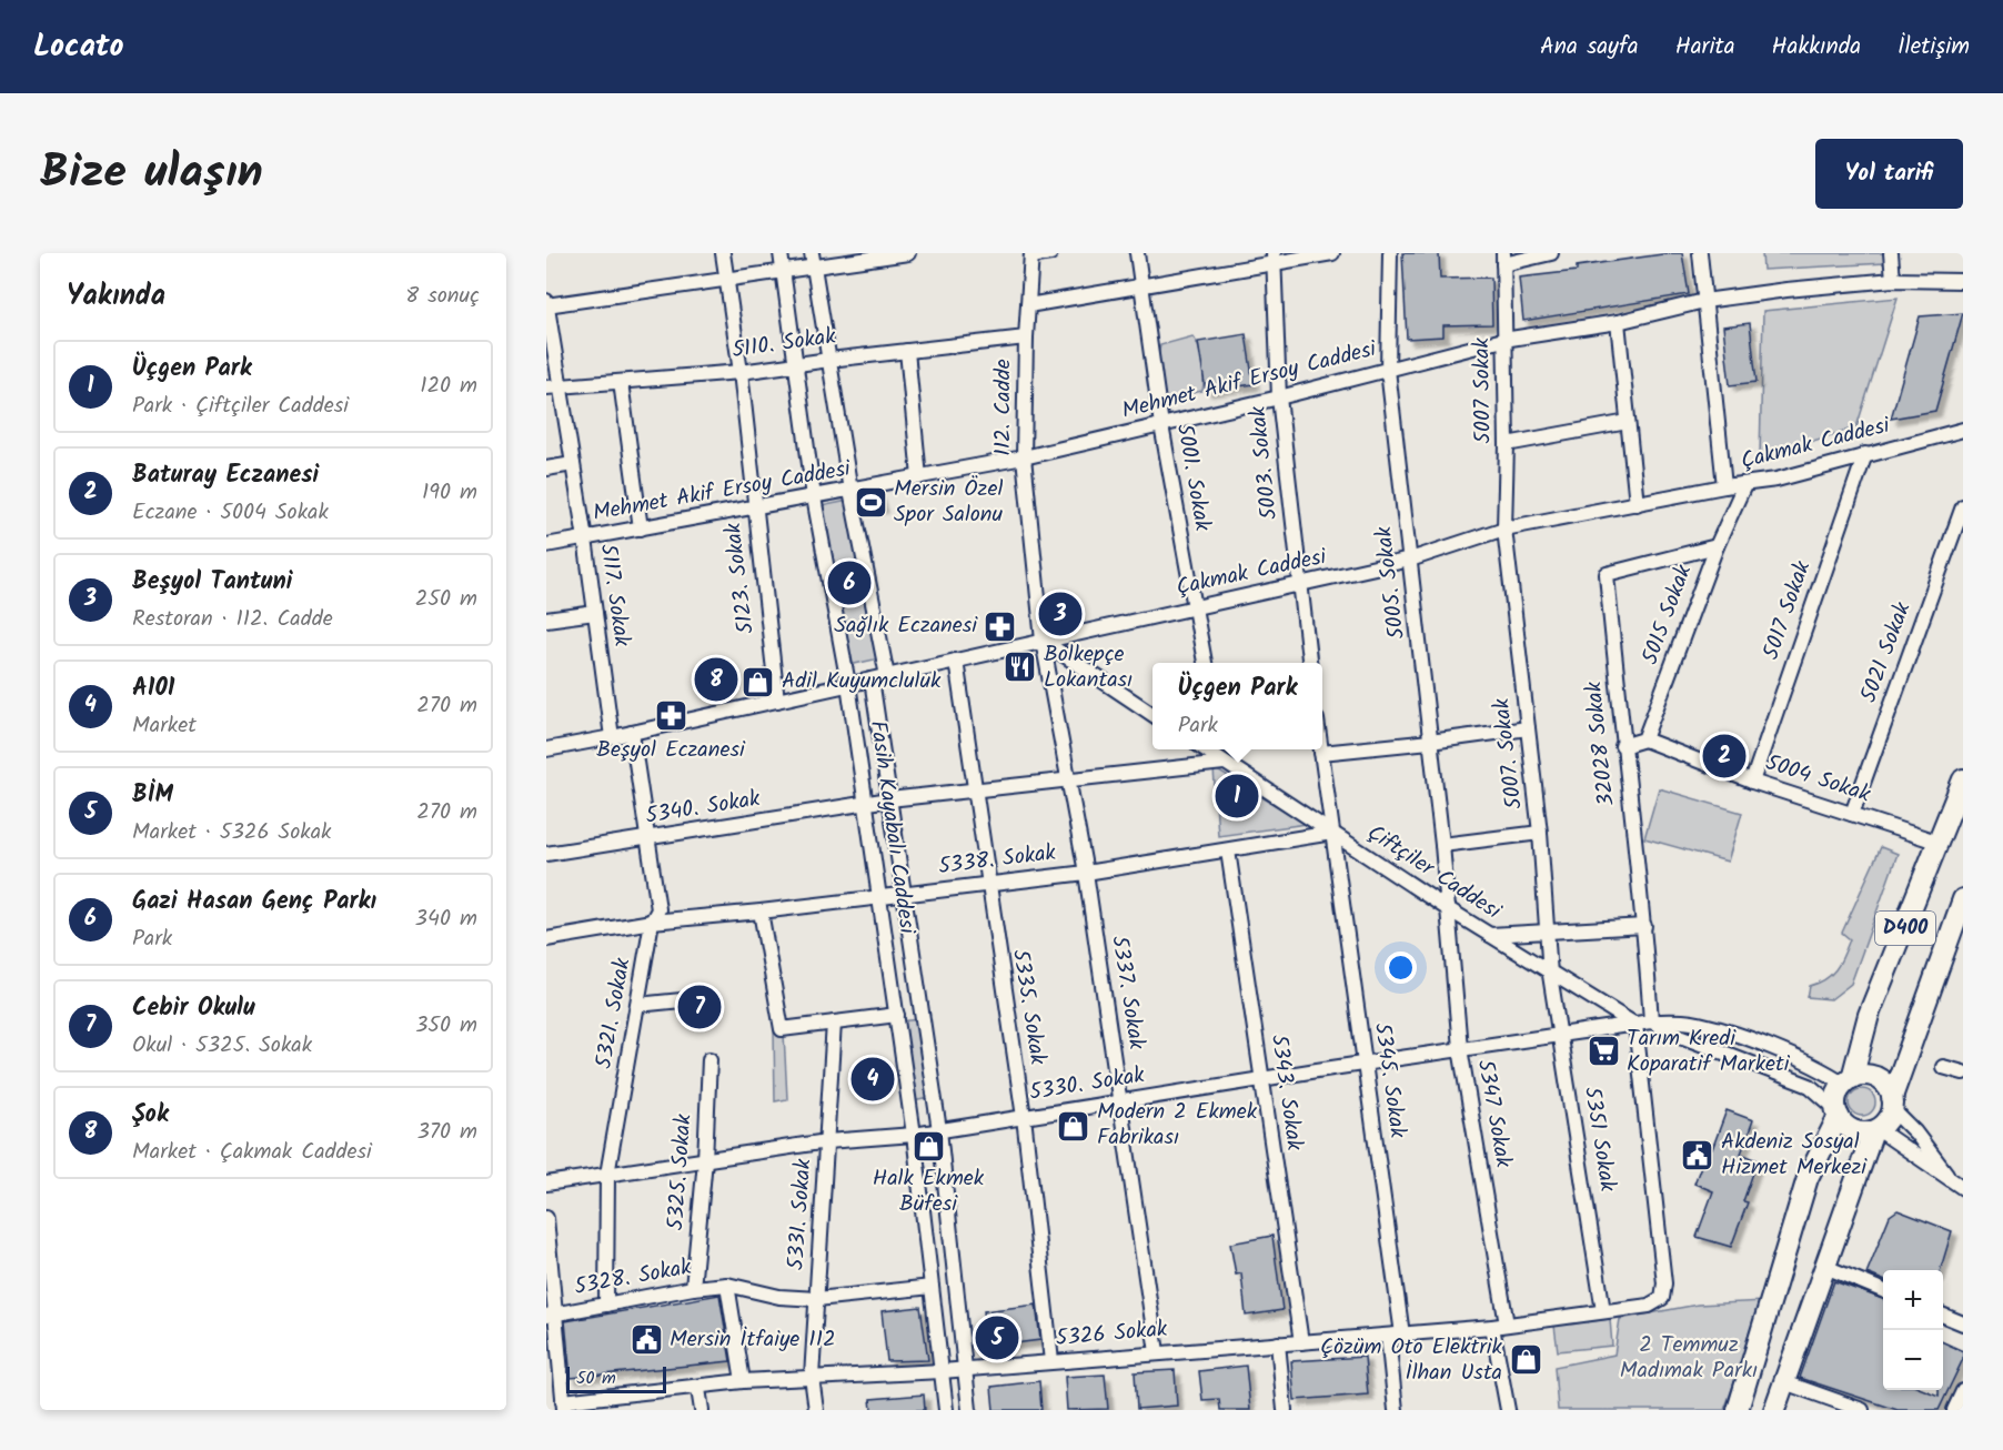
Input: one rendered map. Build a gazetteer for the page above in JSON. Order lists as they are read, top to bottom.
{
  "streets": {
    "highway": ["D400"],
    "street": [
      "5110. Sokak",
      "Mehmet Akif Ersoy Caddesi",
      "5007 Sokak",
      "112. Cadde",
      "Çakmak Caddesi",
      "5003. Sokak",
      "5001. Sokak",
      "5123. Sokak",
      "5005. Sokak",
      "5117. Sokak",
      "5017 Sokak",
      "5015 Sokak",
      "5021 Sokak",
      "32028 Sokak",
      "5007. Sokak",
      "5004 Sokak",
      "5340. Sokak",
      "Fasih Kayabalı Caddesi",
      "5338. Sokak",
      "Çiftçiler Caddesi",
      "5337. Sokak",
      "5335. Sokak",
      "5321. Sokak",
      "5345. Sokak",
      "5330. Sokak",
      "5343. Sokak",
      "5347 Sokak",
      "5351 Sokak",
      "5325. Sokak",
      "5331. Sokak",
      "5328. Sokak",
      "5326 Sokak"
    ]
  },
  "crossings": [
    ["5110. Sokak", "112. Cadde"],
    ["5110. Sokak", "5123. Sokak"],
    ["5110. Sokak", "5117. Sokak"],
    ["5110. Sokak", "Fasih Kayabalı Caddesi"],
    ["Mehmet Akif Ersoy Caddesi", "5007 Sokak"],
    ["Mehmet Akif Ersoy Caddesi", "112. Cadde"],
    ["Mehmet Akif Ersoy Caddesi", "5003. Sokak"],
    ["Mehmet Akif Ersoy Caddesi", "5001. Sokak"],
    ["Mehmet Akif Ersoy Caddesi", "5123. Sokak"],
    ["Mehmet Akif Ersoy Caddesi", "5005. Sokak"],
    ["Mehmet Akif Ersoy Caddesi", "5117. Sokak"],
    ["Mehmet Akif Ersoy Caddesi", "Fasih Kayabalı Caddesi"],
    ["5007 Sokak", "Çakmak Caddesi"],
    ["5007 Sokak", "5007. Sokak"],
    ["112. Cadde", "Çakmak Caddesi"],
    ["112. Cadde", "5337. Sokak"],
    ["Çakmak Caddesi", "5003. Sokak"],
    ["Çakmak Caddesi", "5001. Sokak"],
    ["Çakmak Caddesi", "5123. Sokak"],
    ["Çakmak Caddesi", "5005. Sokak"],
    ["Çakmak Caddesi", "5117. Sokak"],
    ["Çakmak Caddesi", "5017 Sokak"],
    ["Çakmak Caddesi", "5015 Sokak"],
    ["Çakmak Caddesi", "5007. Sokak"],
    ["Çakmak Caddesi", "Fasih Kayabalı Caddesi"],
    ["Çakmak Caddesi", "5337. Sokak"],
    ["Çakmak Caddesi", "5335. Sokak"],
    ["Çakmak Caddesi", "5321. Sokak"],
    ["5005. Sokak", "Çiftçiler Caddesi"],
    ["5005. Sokak", "5347 Sokak"],
    ["5017 Sokak", "5004 Sokak"],
    ["5015 Sokak", "32028 Sokak"],
    ["5015 Sokak", "5004 Sokak"],
    ["5021 Sokak", "5004 Sokak"],
    ["5007. Sokak", "Çiftçiler Caddesi"],
    ["5007. Sokak", "5351 Sokak"],
    ["5004 Sokak", "D400"],
    ["5340. Sokak", "Fasih Kayabalı Caddesi"],
    ["5340. Sokak", "Çiftçiler Caddesi"],
    ["5340. Sokak", "5337. Sokak"],
    ["5340. Sokak", "5335. Sokak"],
    ["5340. Sokak", "5321. Sokak"],
    ["Fasih Kayabalı Caddesi", "5338. Sokak"],
    ["Fasih Kayabalı Caddesi", "5330. Sokak"],
    ["Fasih Kayabalı Caddesi", "5328. Sokak"],
    ["Fasih Kayabalı Caddesi", "5326 Sokak"],
    ["5338. Sokak", "Çiftçiler Caddesi"],
    ["5338. Sokak", "5337. Sokak"],
    ["5338. Sokak", "5335. Sokak"],
    ["5338. Sokak", "5321. Sokak"],
    ["5338. Sokak", "5345. Sokak"],
    ["5338. Sokak", "5343. Sokak"],
    ["Çiftçiler Caddesi", "5345. Sokak"],
    ["Çiftçiler Caddesi", "5330. Sokak"],
    ["Çiftçiler Caddesi", "5347 Sokak"],
    ["Çiftçiler Caddesi", "5351 Sokak"],
    ["Çiftçiler Caddesi", "5326 Sokak"],
    ["5337. Sokak", "5330. Sokak"],
    ["5337. Sokak", "5326 Sokak"],
    ["5335. Sokak", "5330. Sokak"],
    ["5335. Sokak", "5326 Sokak"],
    ["5321. Sokak", "5330. Sokak"],
    ["5321. Sokak", "5328. Sokak"],
    ["5345. Sokak", "5330. Sokak"],
    ["5345. Sokak", "5326 Sokak"],
    ["5330. Sokak", "5343. Sokak"],
    ["5330. Sokak", "5347 Sokak"],
    ["5330. Sokak", "5351 Sokak"],
    ["5330. Sokak", "5325. Sokak"],
    ["5330. Sokak", "5331. Sokak"],
    ["5330. Sokak", "5326 Sokak"],
    ["5343. Sokak", "5326 Sokak"],
    ["5347 Sokak", "5326 Sokak"],
    ["5351 Sokak", "5326 Sokak"],
    ["5325. Sokak", "5328. Sokak"],
    ["5331. Sokak", "5328. Sokak"],
    ["5331. Sokak", "5326 Sokak"]
  ],
  "parks": ["2 Temmuz Madımak Parkı"],
  "places": {
    "sports": ["Mersin Özel Spor Salonu"],
    "pharmacy": ["Sağlık Eczanesi", "Beşyol Eczanesi"],
    "restaurant": ["Bolkepçe Lokantası"],
    "shop": [
      "Adil Kuyumcluluk",
      "Modern 2 Ekmek Fabrikası",
      "Halk Ekmek Büfesi",
      "Çözüm Oto Elektrik İlhan Usta"
    ],
    "supermarket": ["Tarım Kredi Koparatif Marketi"],
    "public building": ["Akdeniz Sosyal Hizmet Merkezi", "Mersin İtfaiye 112"]
  },
  "scale_bar": "50 m",
  "page": {
    "header": "Locato",
    "nav": [
      "Ana sayfa",
      "Harita",
      "Hakkında",
      "İletişim"
    ],
    "title": "Bize ulaşın",
    "buttons": "Yol tarifi",
    "heading": ["Yakında", "8 sonuç"],
    "list": [
      {
        "mark": "1",
        "name": "Üçgen Park",
        "note": "Park · Çiftçiler Caddesi",
        "value": "120 m"
      },
      {
        "mark": "2",
        "name": "Baturay Eczanesi",
        "note": "Eczane · 5004 Sokak",
        "value": "190 m"
      },
      {
        "mark": "3",
        "name": "Beşyol Tantuni",
        "note": "Restoran · 112. Cadde",
        "value": "250 m"
      },
      {
        "mark": "4",
        "name": "A101",
        "note": "Market",
        "value": "270 m"
      },
      {
        "mark": "5",
        "name": "BİM",
        "note": "Market · 5326 Sokak",
        "value": "270 m"
      },
      {
        "mark": "6",
        "name": "Gazi Hasan Genç Parkı",
        "note": "Park",
        "value": "340 m"
      },
      {
        "mark": "7",
        "name": "Cebir Okulu",
        "note": "Okul · 5325. Sokak",
        "value": "350 m"
      },
      {
        "mark": "8",
        "name": "Şok",
        "note": "Market · Çakmak Caddesi",
        "value": "370 m"
      }
    ],
    "pins": [
      "6",
      "3",
      "8",
      "2",
      "1",
      "7",
      "4",
      "5"
    ],
    "popup": ["Üçgen Park", "Park"],
    "map_buttons": ["+", "−"],
    "scale": "50 m"
  }
}
